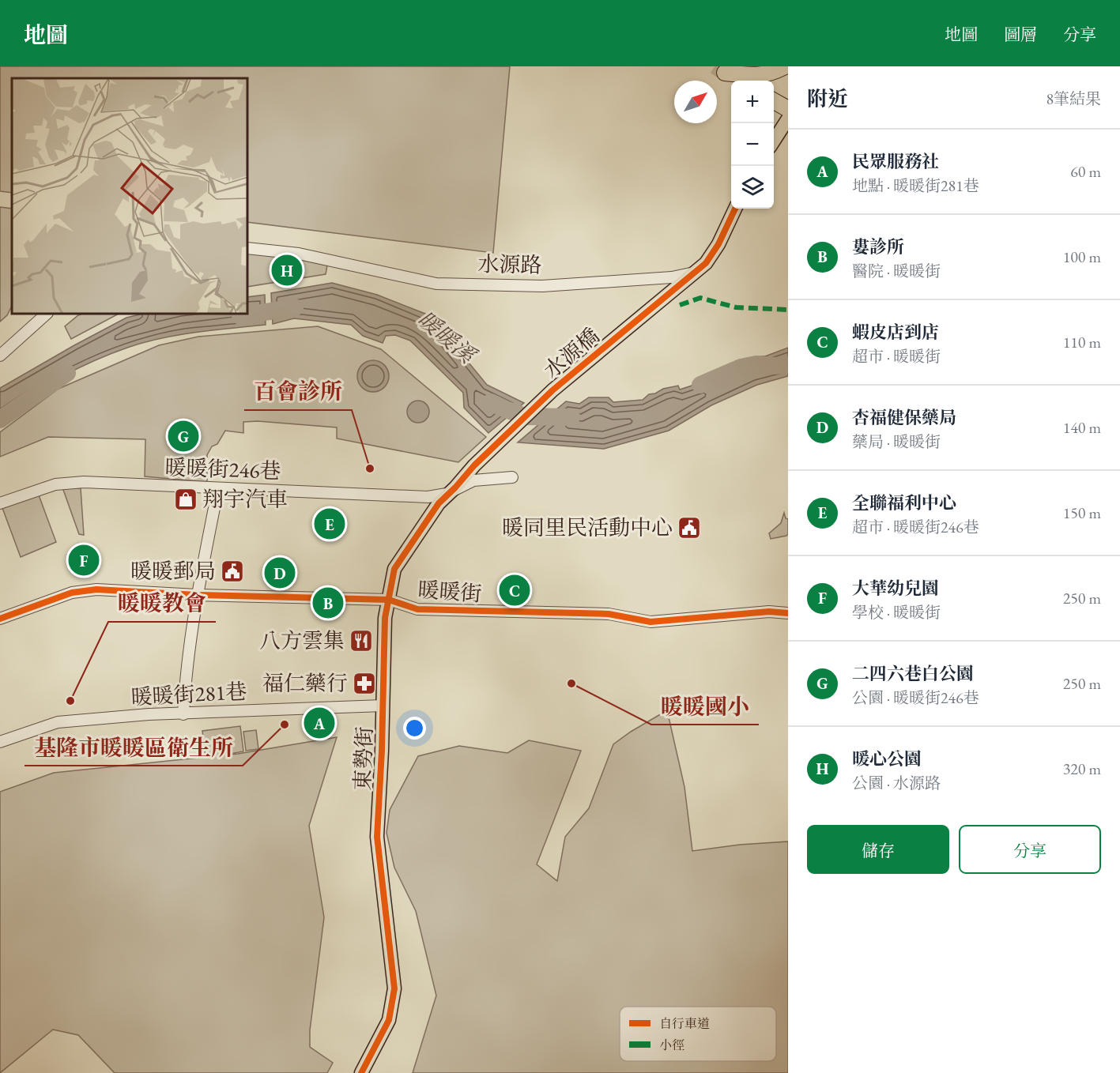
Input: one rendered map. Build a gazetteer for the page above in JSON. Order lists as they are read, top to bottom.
{
  "streets": {
    "main road": ["水源橋", "東勢街"],
    "street": [
      "水源路",
      "暖暖街246巷",
      "暖暖街",
      "暖暖街281巷"
    ]
  },
  "crossings": [
    ["水源路", "水源橋"],
    ["水源橋", "東勢街"],
    ["暖暖街246巷", "東勢街"],
    ["暖暖街", "東勢街"],
    ["暖暖街281巷", "東勢街"]
  ],
  "water": ["暖暖溪"],
  "places": {
    "other": [
      "百會診所",
      "暖暖國小",
      "暖暖教會",
      "基隆市暖暖區衛生所"
    ],
    "shop": ["翔宇汽車"],
    "public building": ["暖同里民活動中心", "暖暖郵局"],
    "restaurant": ["八方雲集"],
    "pharmacy": ["福仁藥行"]
  },
  "legend": ["自行車道", "小徑"],
  "north": "top right",
  "page": {
    "header": "地圖",
    "nav": ["地圖", "圖層", "分享"],
    "heading": ["附近", "8筆結果"],
    "map_buttons": ["+", "−"],
    "list": [
      {
        "mark": "A",
        "name": "民眾服務社",
        "note": "地點 · 暖暖街281巷",
        "value": "60 m"
      },
      {
        "mark": "B",
        "name": "婁診所",
        "note": "醫院 · 暖暖街",
        "value": "100 m"
      },
      {
        "mark": "C",
        "name": "蝦皮店到店",
        "note": "超市 · 暖暖街",
        "value": "110 m"
      },
      {
        "mark": "D",
        "name": "杏福健保藥局",
        "note": "藥局 · 暖暖街",
        "value": "140 m"
      },
      {
        "mark": "E",
        "name": "全聯福利中心",
        "note": "超市 · 暖暖街246巷",
        "value": "150 m"
      },
      {
        "mark": "F",
        "name": "大華幼兒園",
        "note": "學校 · 暖暖街",
        "value": "250 m"
      },
      {
        "mark": "G",
        "name": "二四六巷白公園",
        "note": "公園 · 暖暖街246巷",
        "value": "250 m"
      },
      {
        "mark": "H",
        "name": "暖心公園",
        "note": "公園 · 水源路",
        "value": "320 m"
      }
    ],
    "pins": [
      "H",
      "G",
      "E",
      "F",
      "D",
      "C",
      "B",
      "A"
    ],
    "buttons": ["儲存", "分享"]
  }
}
